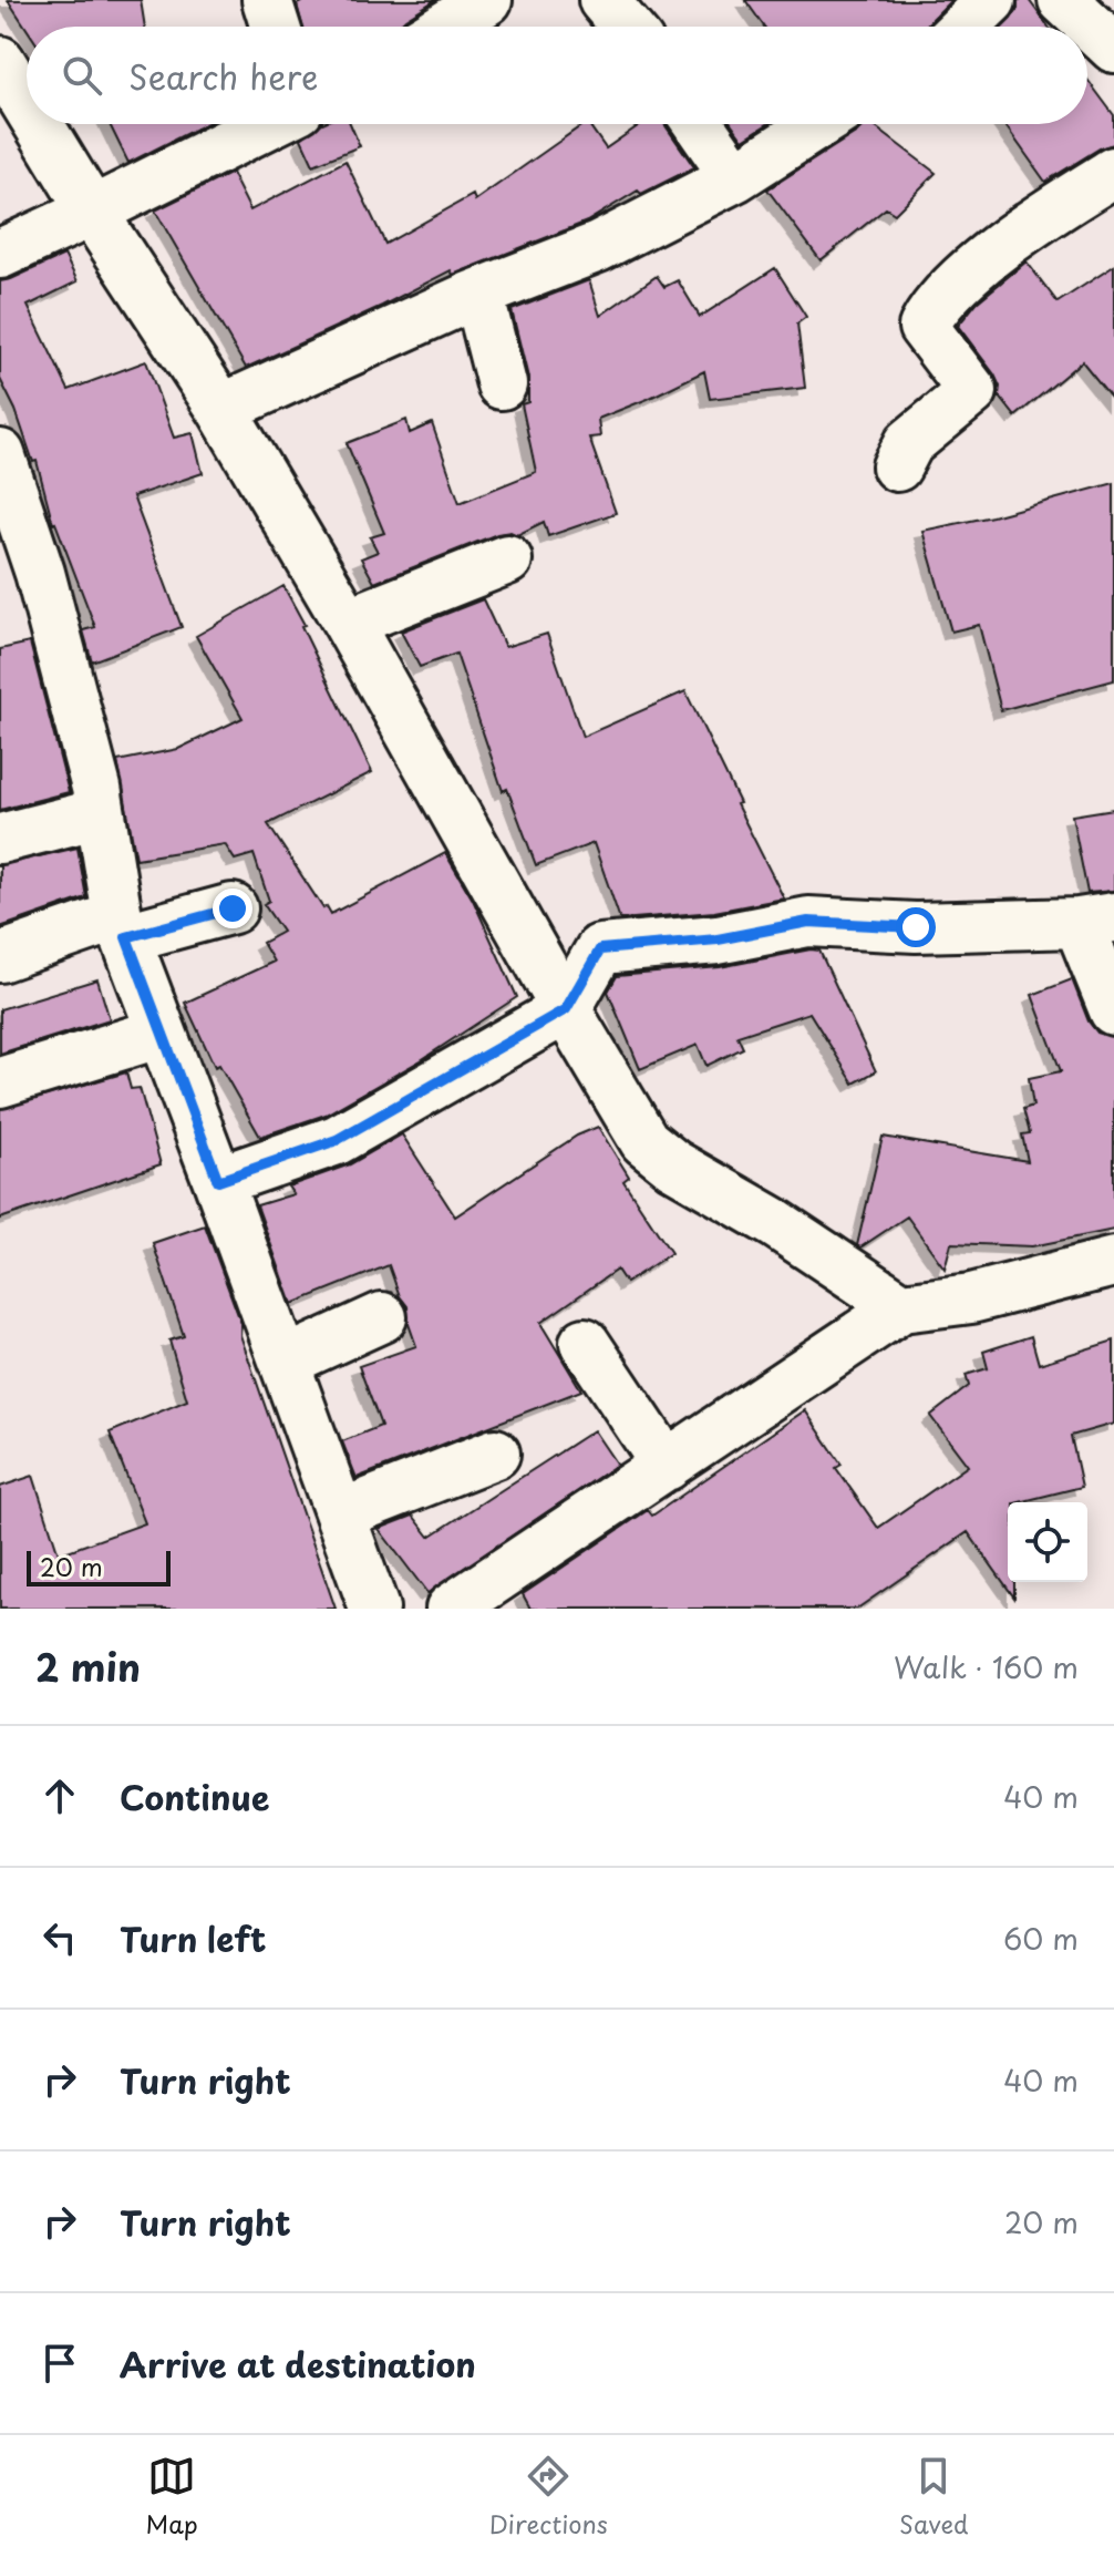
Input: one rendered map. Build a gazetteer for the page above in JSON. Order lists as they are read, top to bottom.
{
  "scale_bar": "20 m",
  "page": {
    "search": "Search here",
    "scale": "20 m",
    "heading": ["2 min", "Walk · 160 m"],
    "list": [
      ["Continue", "40 m"],
      ["Turn left", "60 m"],
      ["Turn right", "40 m"],
      ["Turn right", "20 m"],
      "Arrive at destination"
    ],
    "nav": ["Map", "Directions", "Saved"]
  }
}
